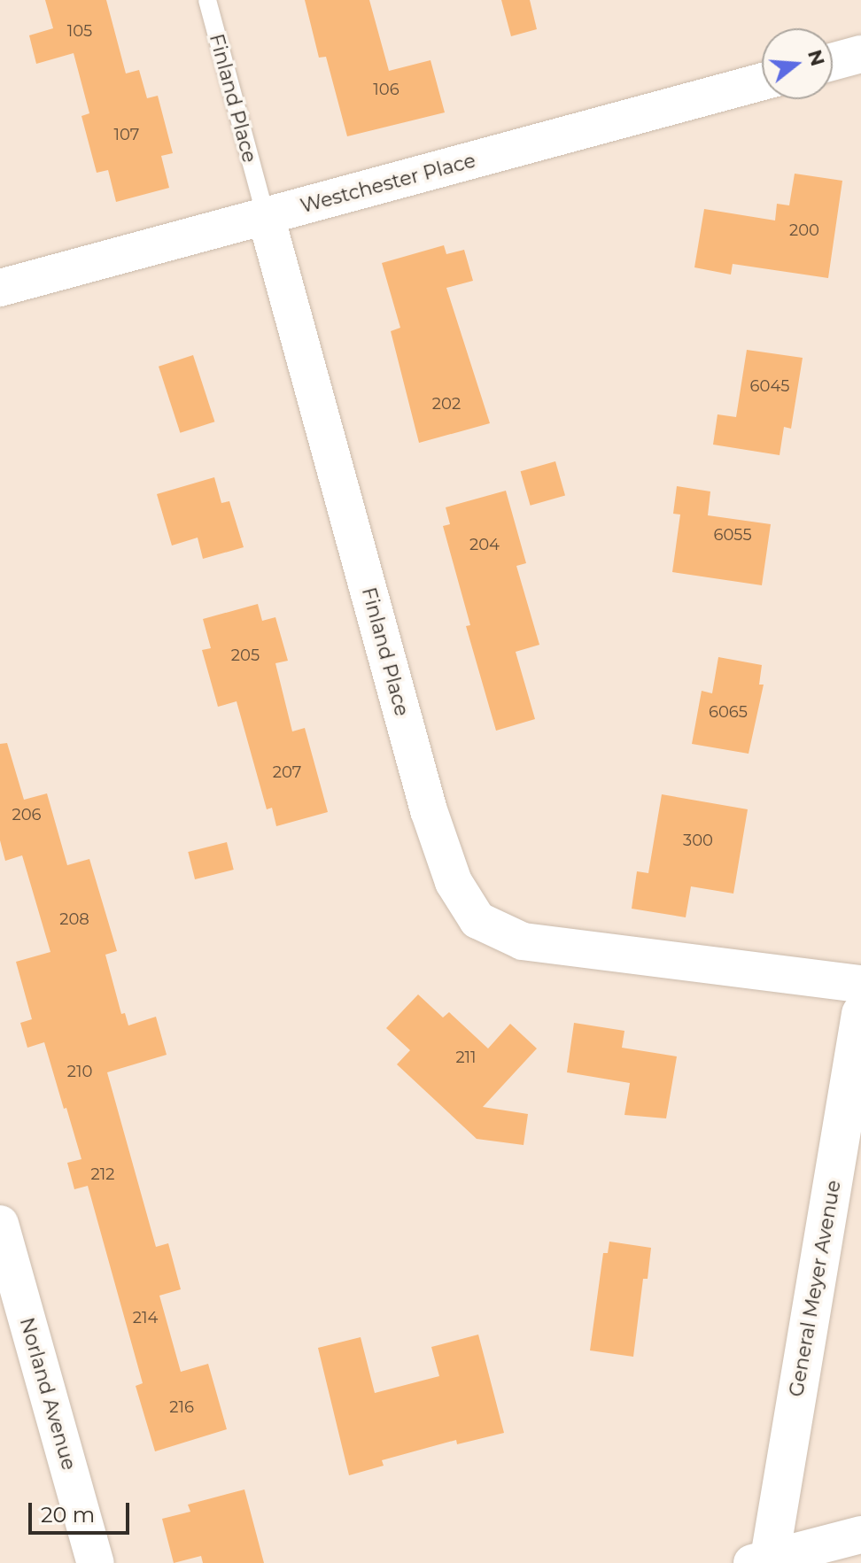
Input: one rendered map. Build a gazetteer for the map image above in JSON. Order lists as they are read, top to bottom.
{
  "streets": {
    "street": [
      "Finland Place",
      "Westchester Place",
      "General Meyer Avenue",
      "Norland Avenue"
    ]
  },
  "crossings": [
    ["Finland Place", "Westchester Place"]
  ],
  "house_numbers": [
    "105",
    "106",
    "107",
    "200",
    "6045",
    "202",
    "6055",
    "204",
    "205",
    "6065",
    "207",
    "206",
    "300",
    "208",
    "211",
    "210",
    "212",
    "214",
    "216"
  ],
  "scale_bar": "20 m",
  "north": "right"
}
